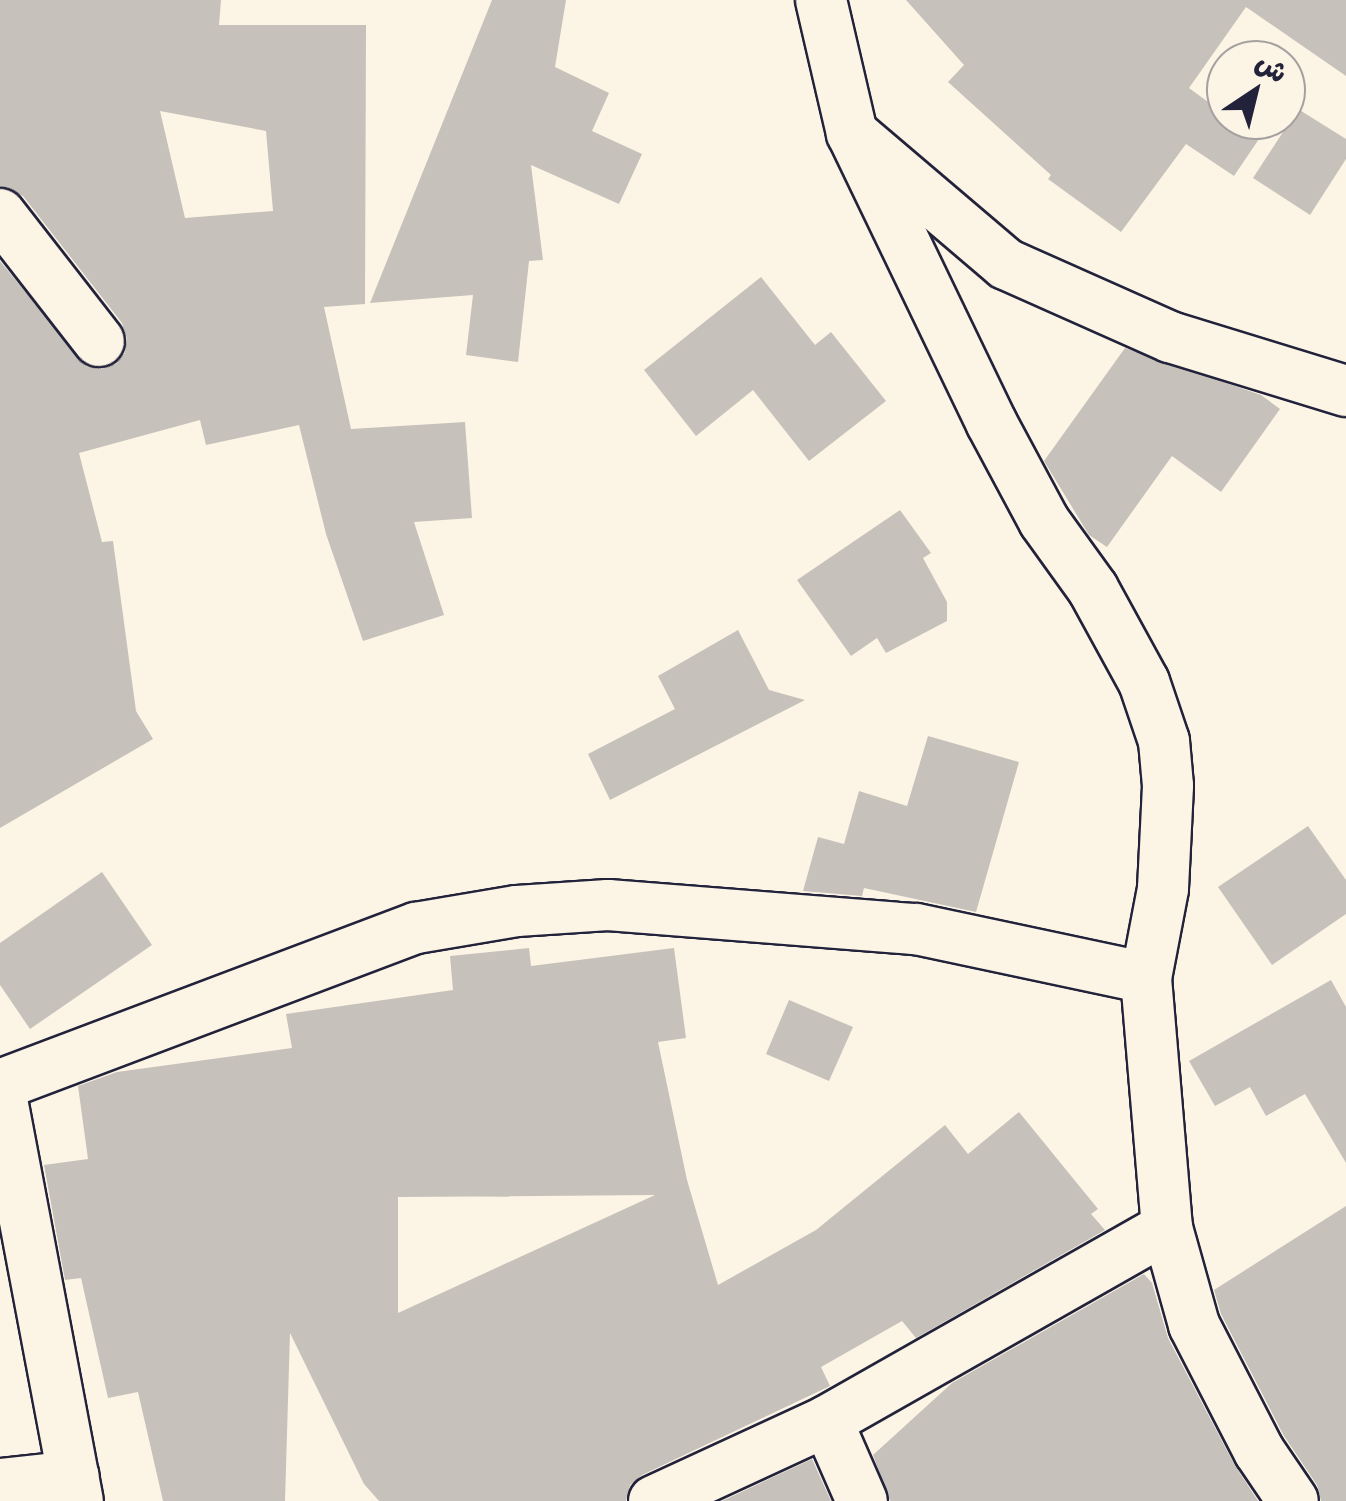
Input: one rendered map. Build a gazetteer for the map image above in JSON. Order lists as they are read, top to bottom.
{
  "north": "top right"
}
